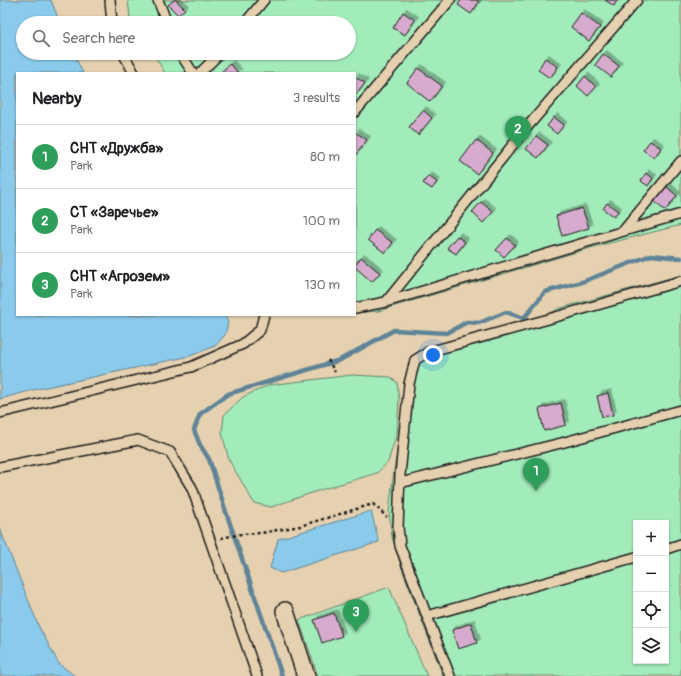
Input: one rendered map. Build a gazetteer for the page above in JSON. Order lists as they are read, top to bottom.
{
  "page": {
    "search": "Search here",
    "heading": ["Nearby", "3 results"],
    "pins": ["2", "1", "3"],
    "list": [
      {
        "mark": "1",
        "name": "СНТ «Дружба»",
        "note": "Park",
        "value": "80 m"
      },
      {
        "mark": "2",
        "name": "СТ «Заречье»",
        "note": "Park",
        "value": "100 m"
      },
      {
        "mark": "3",
        "name": "СНТ «Агрозем»",
        "note": "Park",
        "value": "130 m"
      }
    ],
    "map_buttons": ["+", "−"]
  }
}
